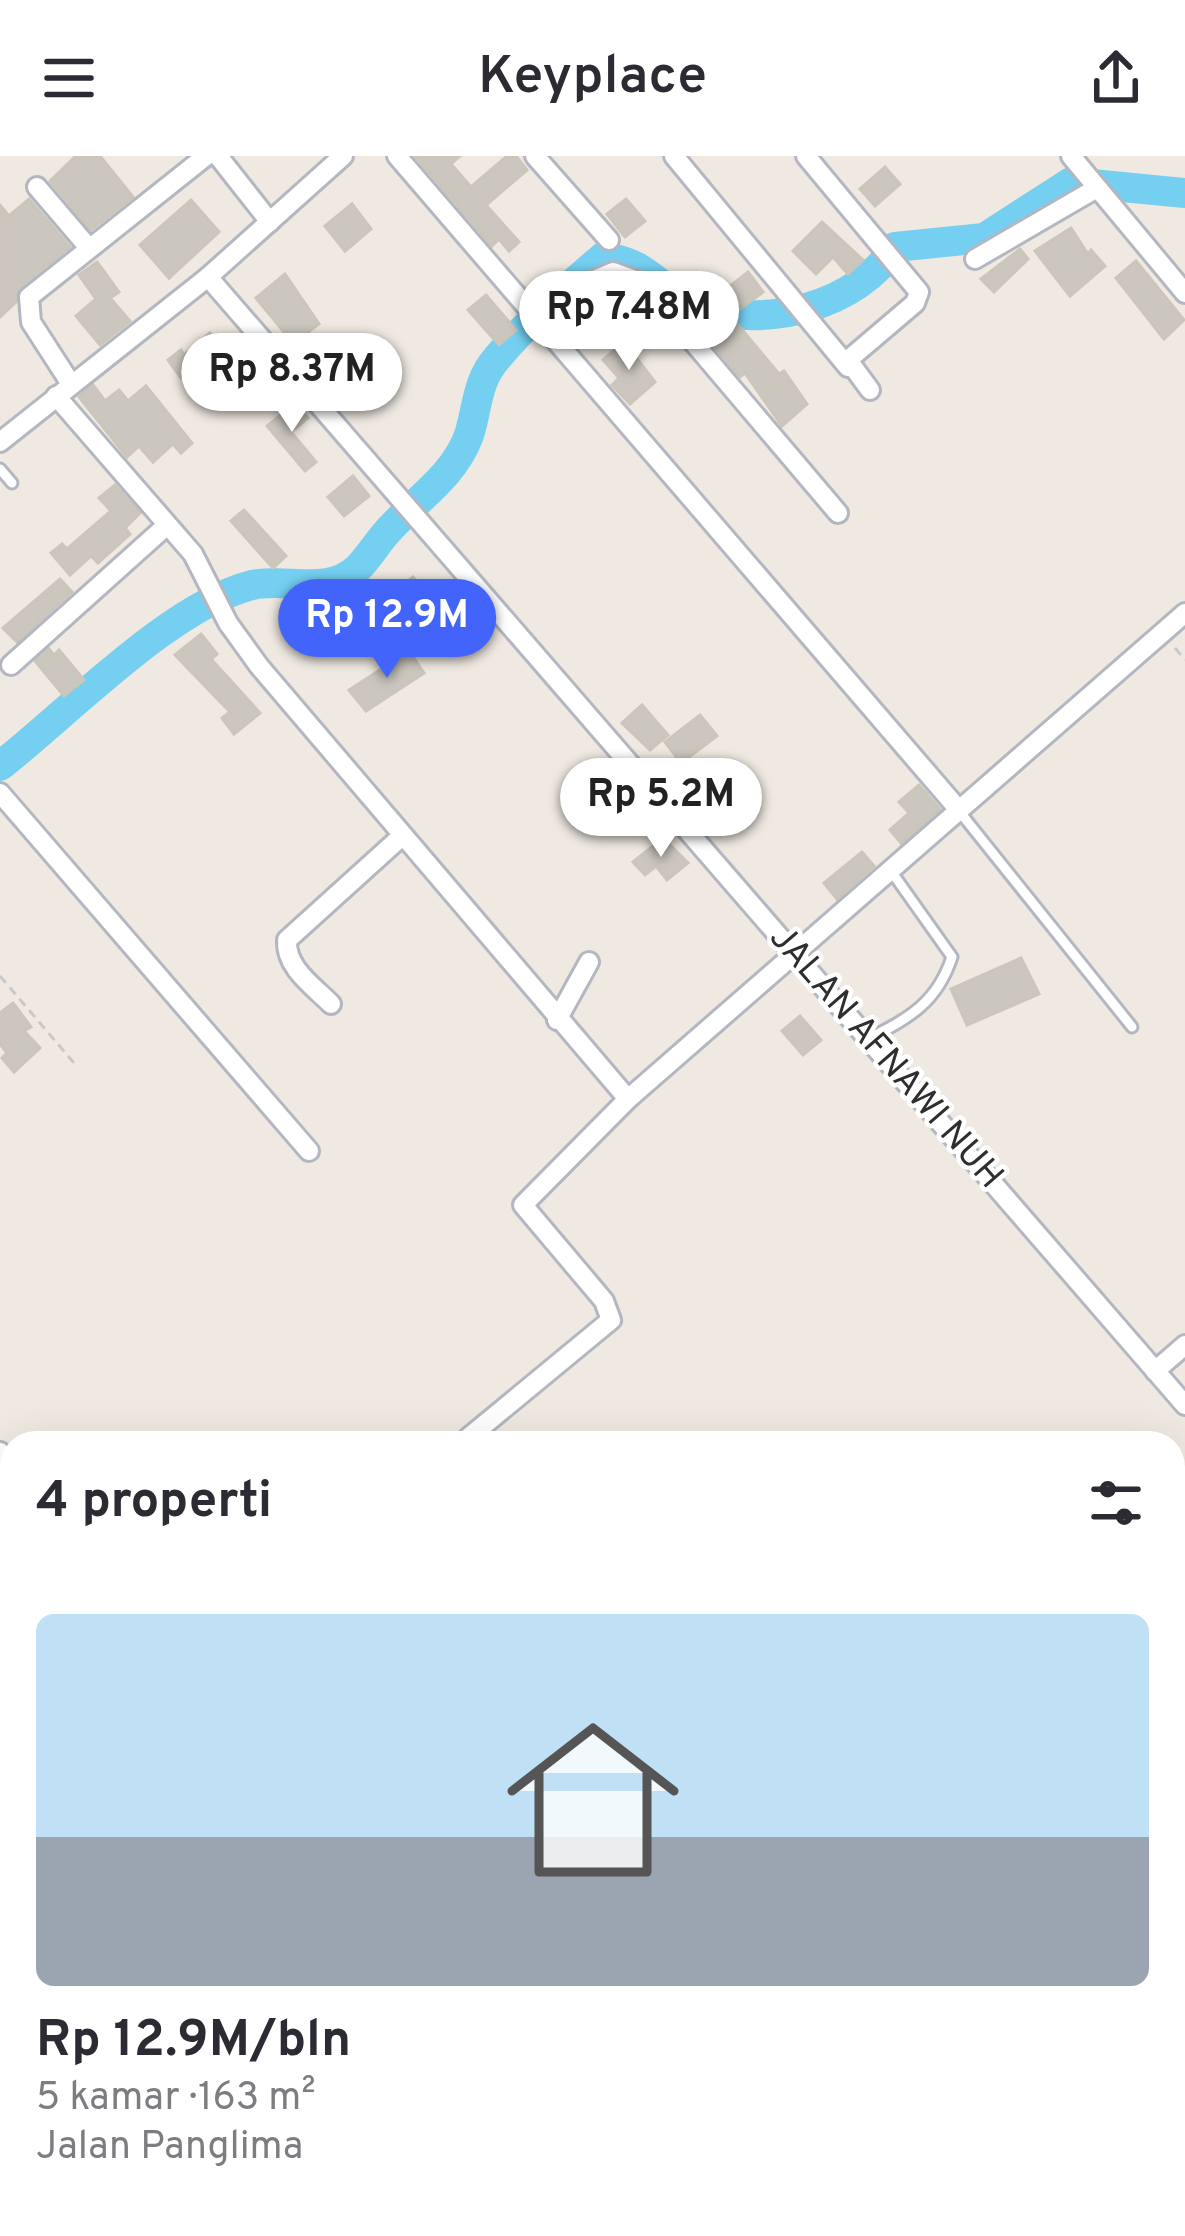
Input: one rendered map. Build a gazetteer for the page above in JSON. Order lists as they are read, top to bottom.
{
  "streets": {
    "street": ["JALAN AFNAWI NUH"]
  },
  "page": {
    "header": "Keyplace",
    "price": [
      "Rp 7.48M",
      "Rp 8.37M",
      "Rp 12.9M",
      "Rp 5.2M"
    ],
    "heading": "4 properti",
    "list": [
      {
        "name": "Rp 12.9M/bln",
        "note": "5 kamar · 163 m² · Jalan Panglima"
      }
    ]
  }
}
